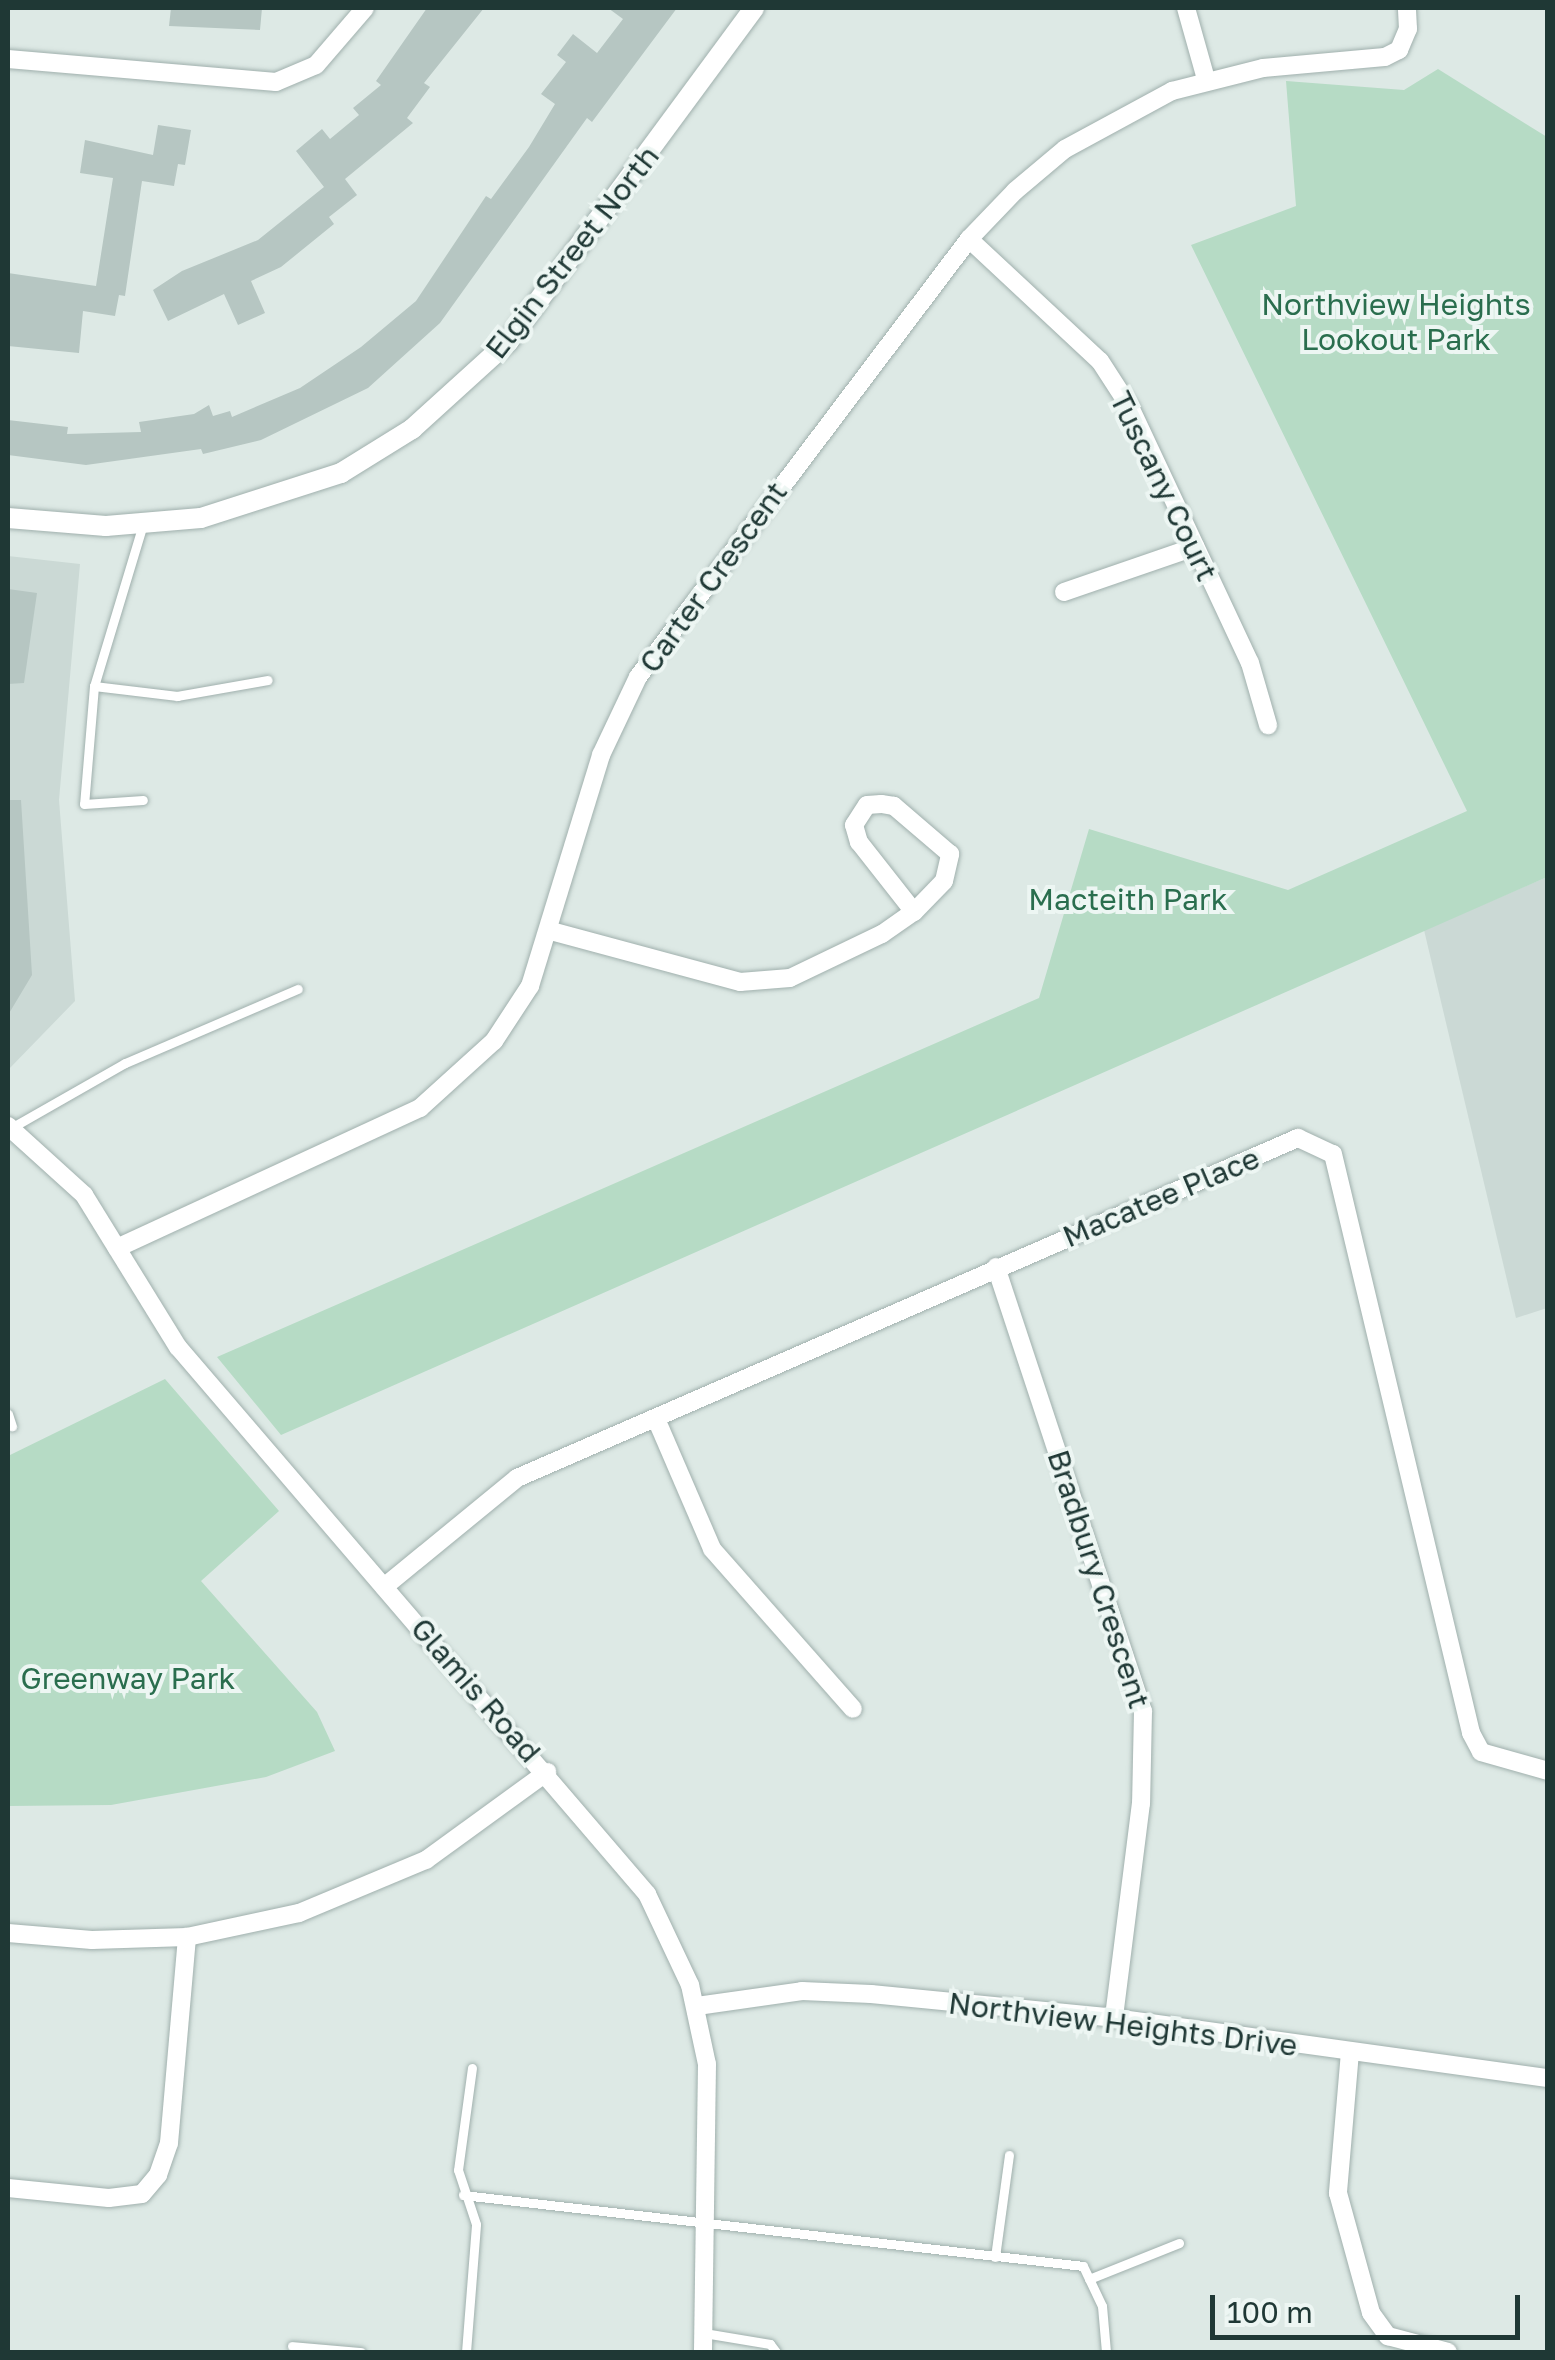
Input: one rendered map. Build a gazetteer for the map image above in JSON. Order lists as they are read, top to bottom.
{
  "streets": {
    "street": [
      "Elgin Street North",
      "Tuscany Court",
      "Carter Crescent",
      "Macatee Place",
      "Bradbury Crescent",
      "Glamis Road",
      "Northview Heights Drive"
    ]
  },
  "crossings": [
    ["Tuscany Court", "Carter Crescent"],
    ["Carter Crescent", "Glamis Road"],
    ["Macatee Place", "Bradbury Crescent"],
    ["Macatee Place", "Glamis Road"],
    ["Bradbury Crescent", "Northview Heights Drive"],
    ["Glamis Road", "Northview Heights Drive"]
  ],
  "parks": ["Northview Heights Lookout Park", "Macteith Park", "Greenway Park"],
  "scale_bar": "100 m"
}
